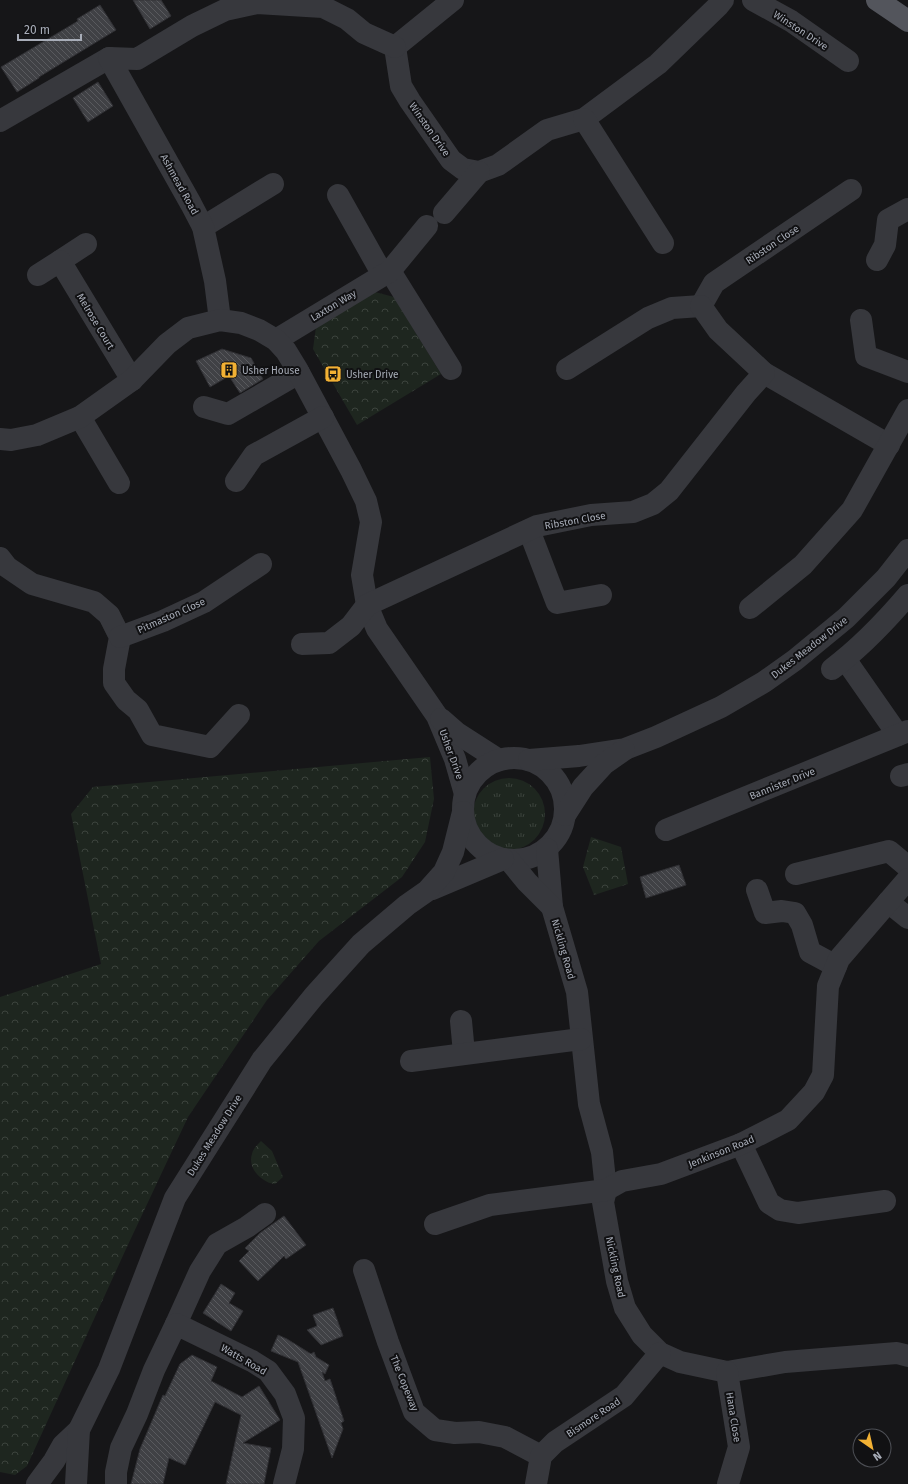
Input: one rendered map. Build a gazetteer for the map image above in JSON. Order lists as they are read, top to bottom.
{
  "streets": {
    "street": [
      "Winston Drive",
      "Ashmead Road",
      "Ribston Close",
      "Laxton Way",
      "Melrose Court",
      "Pitmaston Close",
      "Dukes Meadow Drive",
      "Usher Drive",
      "Bannister Drive",
      "Nickling Road",
      "Jenkinson Road",
      "Watts Road",
      "The Copeway",
      "Bismore Road",
      "Hana Close"
    ]
  },
  "crossings": [
    ["Ashmead Road", "Usher Drive"],
    ["Ribston Close", "Usher Drive"],
    ["Laxton Way", "Usher Drive"],
    ["Melrose Court", "Usher Drive"],
    ["Dukes Meadow Drive", "Usher Drive"],
    ["Dukes Meadow Drive", "Nickling Road"],
    ["Usher Drive", "Nickling Road"],
    ["Nickling Road", "Jenkinson Road"],
    ["Nickling Road", "Bismore Road"],
    ["Nickling Road", "Hana Close"],
    ["The Copeway", "Bismore Road"]
  ],
  "places": {
    "building": ["Usher House"],
    "bus stop": ["Usher Drive"]
  },
  "scale_bar": "20 m",
  "north": "bottom right"
}
